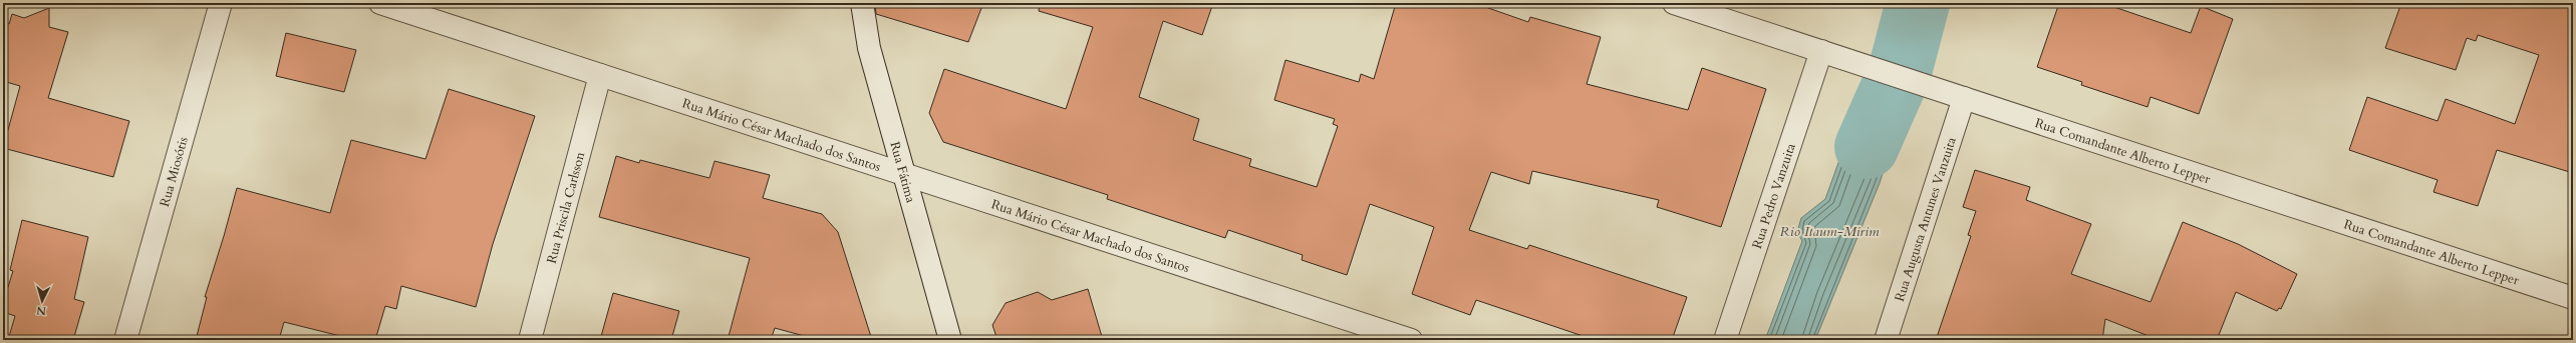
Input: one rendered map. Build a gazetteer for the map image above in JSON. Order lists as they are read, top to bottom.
{
  "streets": {
    "street": [
      "Rua Mário César Machado dos Santos",
      "Rua Comandante Alberto Lepper",
      "Rua Miosótis",
      "Rua Fátima",
      "Rua Pedro Vanzuita",
      "Rua Priscila Carlsson",
      "Rua Augusta Antunes Vanzuita"
    ]
  },
  "crossings": [
    ["Rua Mário César Machado dos Santos", "Rua Fátima"],
    ["Rua Mário César Machado dos Santos", "Rua Priscila Carlsson"],
    ["Rua Comandante Alberto Lepper", "Rua Pedro Vanzuita"],
    ["Rua Comandante Alberto Lepper", "Rua Augusta Antunes Vanzuita"]
  ],
  "water": ["Rio Itaum-Mirim"],
  "north": "bottom"
}
